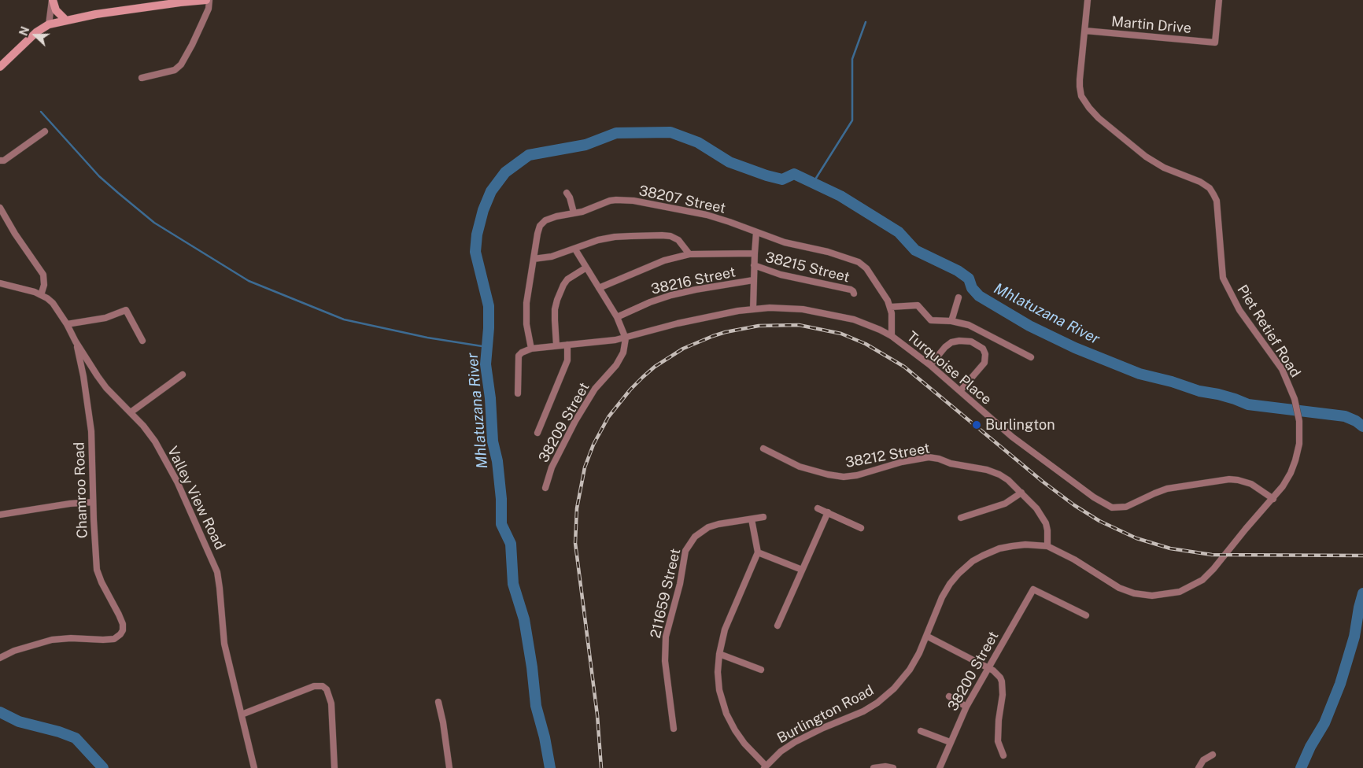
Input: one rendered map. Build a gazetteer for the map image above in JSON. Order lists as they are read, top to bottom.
{
  "streets": {
    "street": [
      "Martin Drive",
      "38207 Street",
      "38215 Street",
      "38216 Street",
      "Piet Retief Road",
      "Turquoise Place",
      "38209 Street",
      "38212 Street",
      "Chamroo Road",
      "Valley View Road",
      "211659 Street",
      "38200 Street",
      "Burlington Road"
    ]
  },
  "crossings": [
    ["Martin Drive", "Piet Retief Road"],
    ["38207 Street", "Turquoise Place"],
    ["Piet Retief Road", "Turquoise Place"],
    ["Piet Retief Road", "Burlington Road"],
    ["Turquoise Place", "38209 Street"],
    ["38212 Street", "Burlington Road"],
    ["Chamroo Road", "Valley View Road"]
  ],
  "water": ["Mhlatuzana River"],
  "places": ["Burlington"],
  "north": "left"
}
